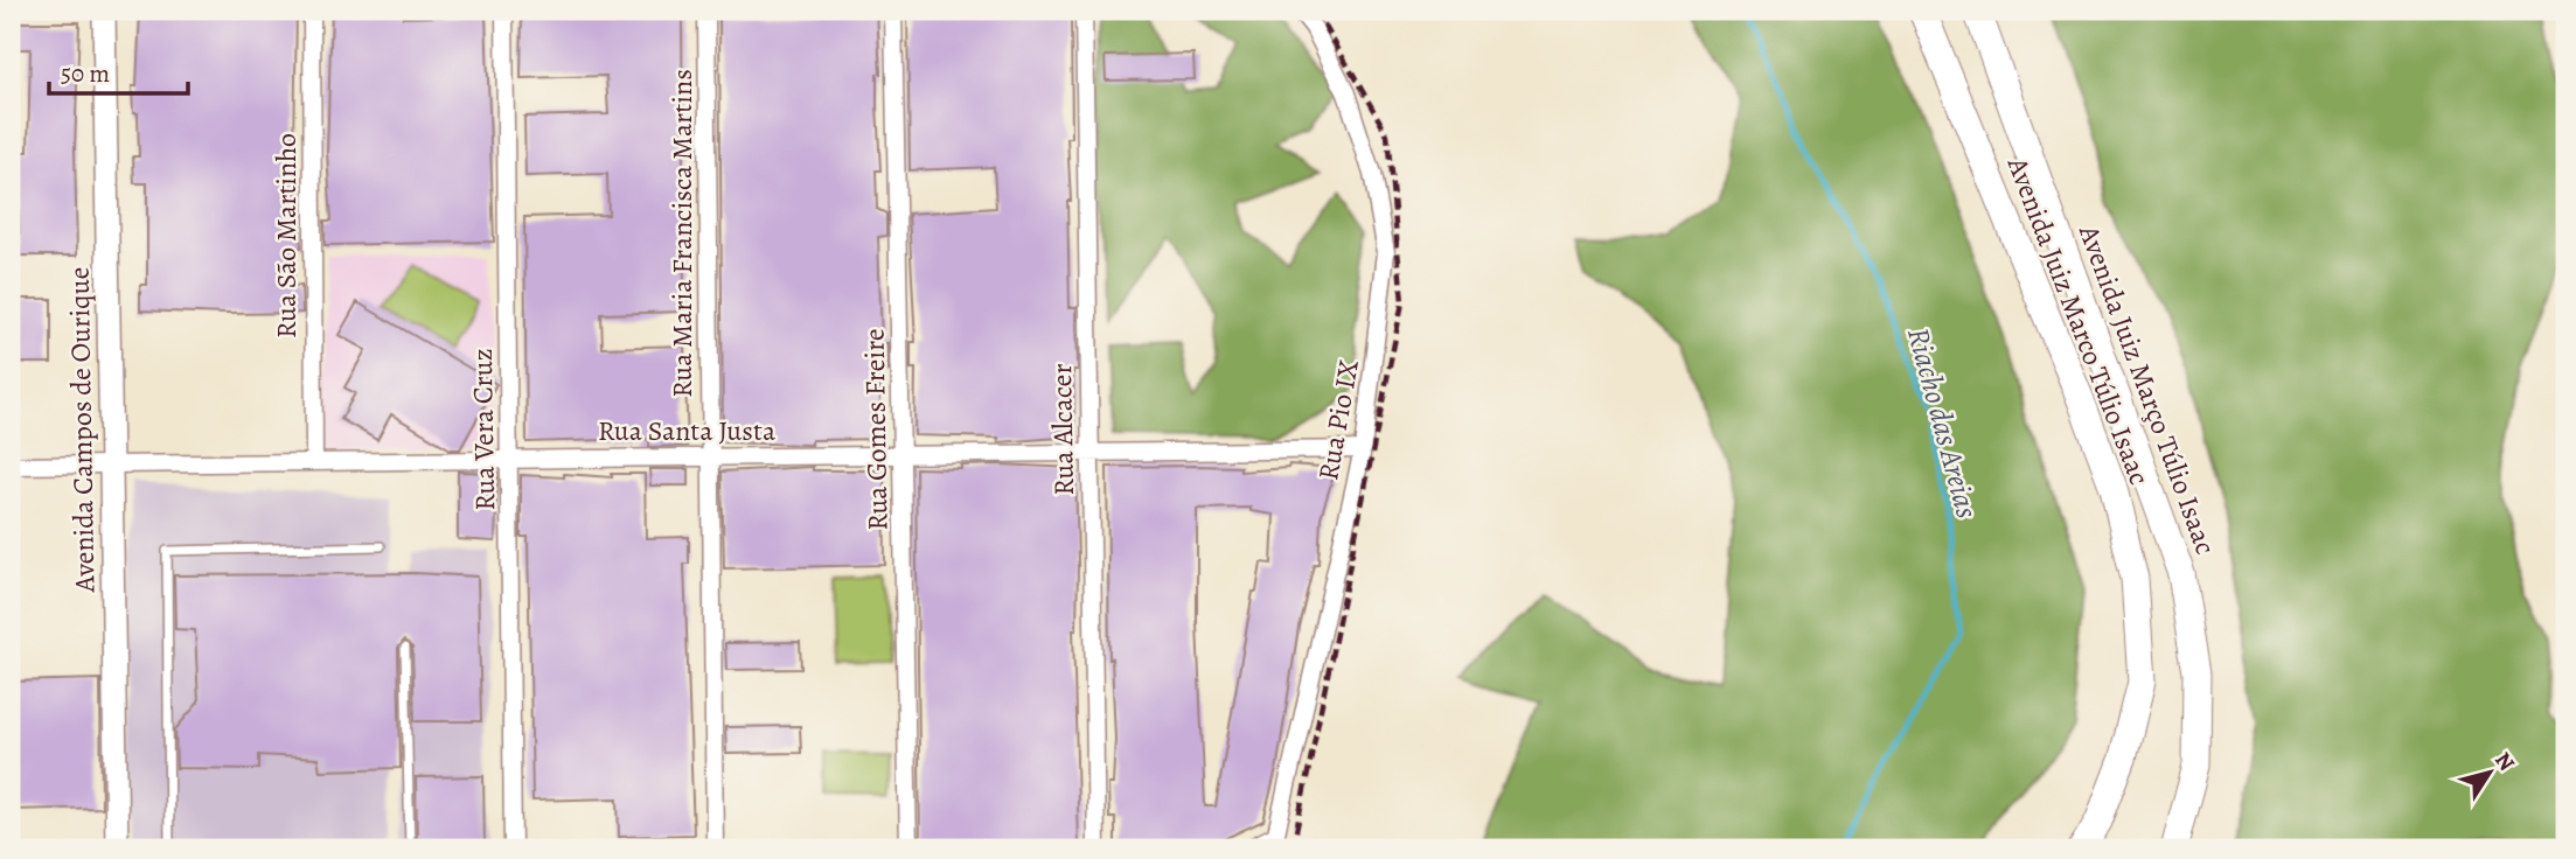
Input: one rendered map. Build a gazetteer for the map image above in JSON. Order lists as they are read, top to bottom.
{
  "streets": {
    "main road": ["Avenida Juiz Marco Túlio Isaac", "Avenida Juiz Março Túlio Isaac", "Avenida Campos de Ourique"],
    "street": [
      "Rua Maria Francisca Martins",
      "Rua São Martinho",
      "Rua Pio IX",
      "Rua Vera Cruz",
      "Rua Gomes Freire",
      "Rua Alcacer",
      "Rua Santa Justa"
    ]
  },
  "crossings": [
    ["Rua Maria Francisca Martins", "Rua Santa Justa"],
    ["Rua São Martinho", "Rua Santa Justa"],
    ["Rua Pio IX", "Rua Santa Justa"],
    ["Avenida Campos de Ourique", "Rua Santa Justa"],
    ["Rua Vera Cruz", "Rua Santa Justa"],
    ["Rua Gomes Freire", "Rua Santa Justa"],
    ["Rua Alcacer", "Rua Santa Justa"]
  ],
  "water": ["Riacho das Areias"],
  "scale_bar": "50 m",
  "north": "top right"
}
